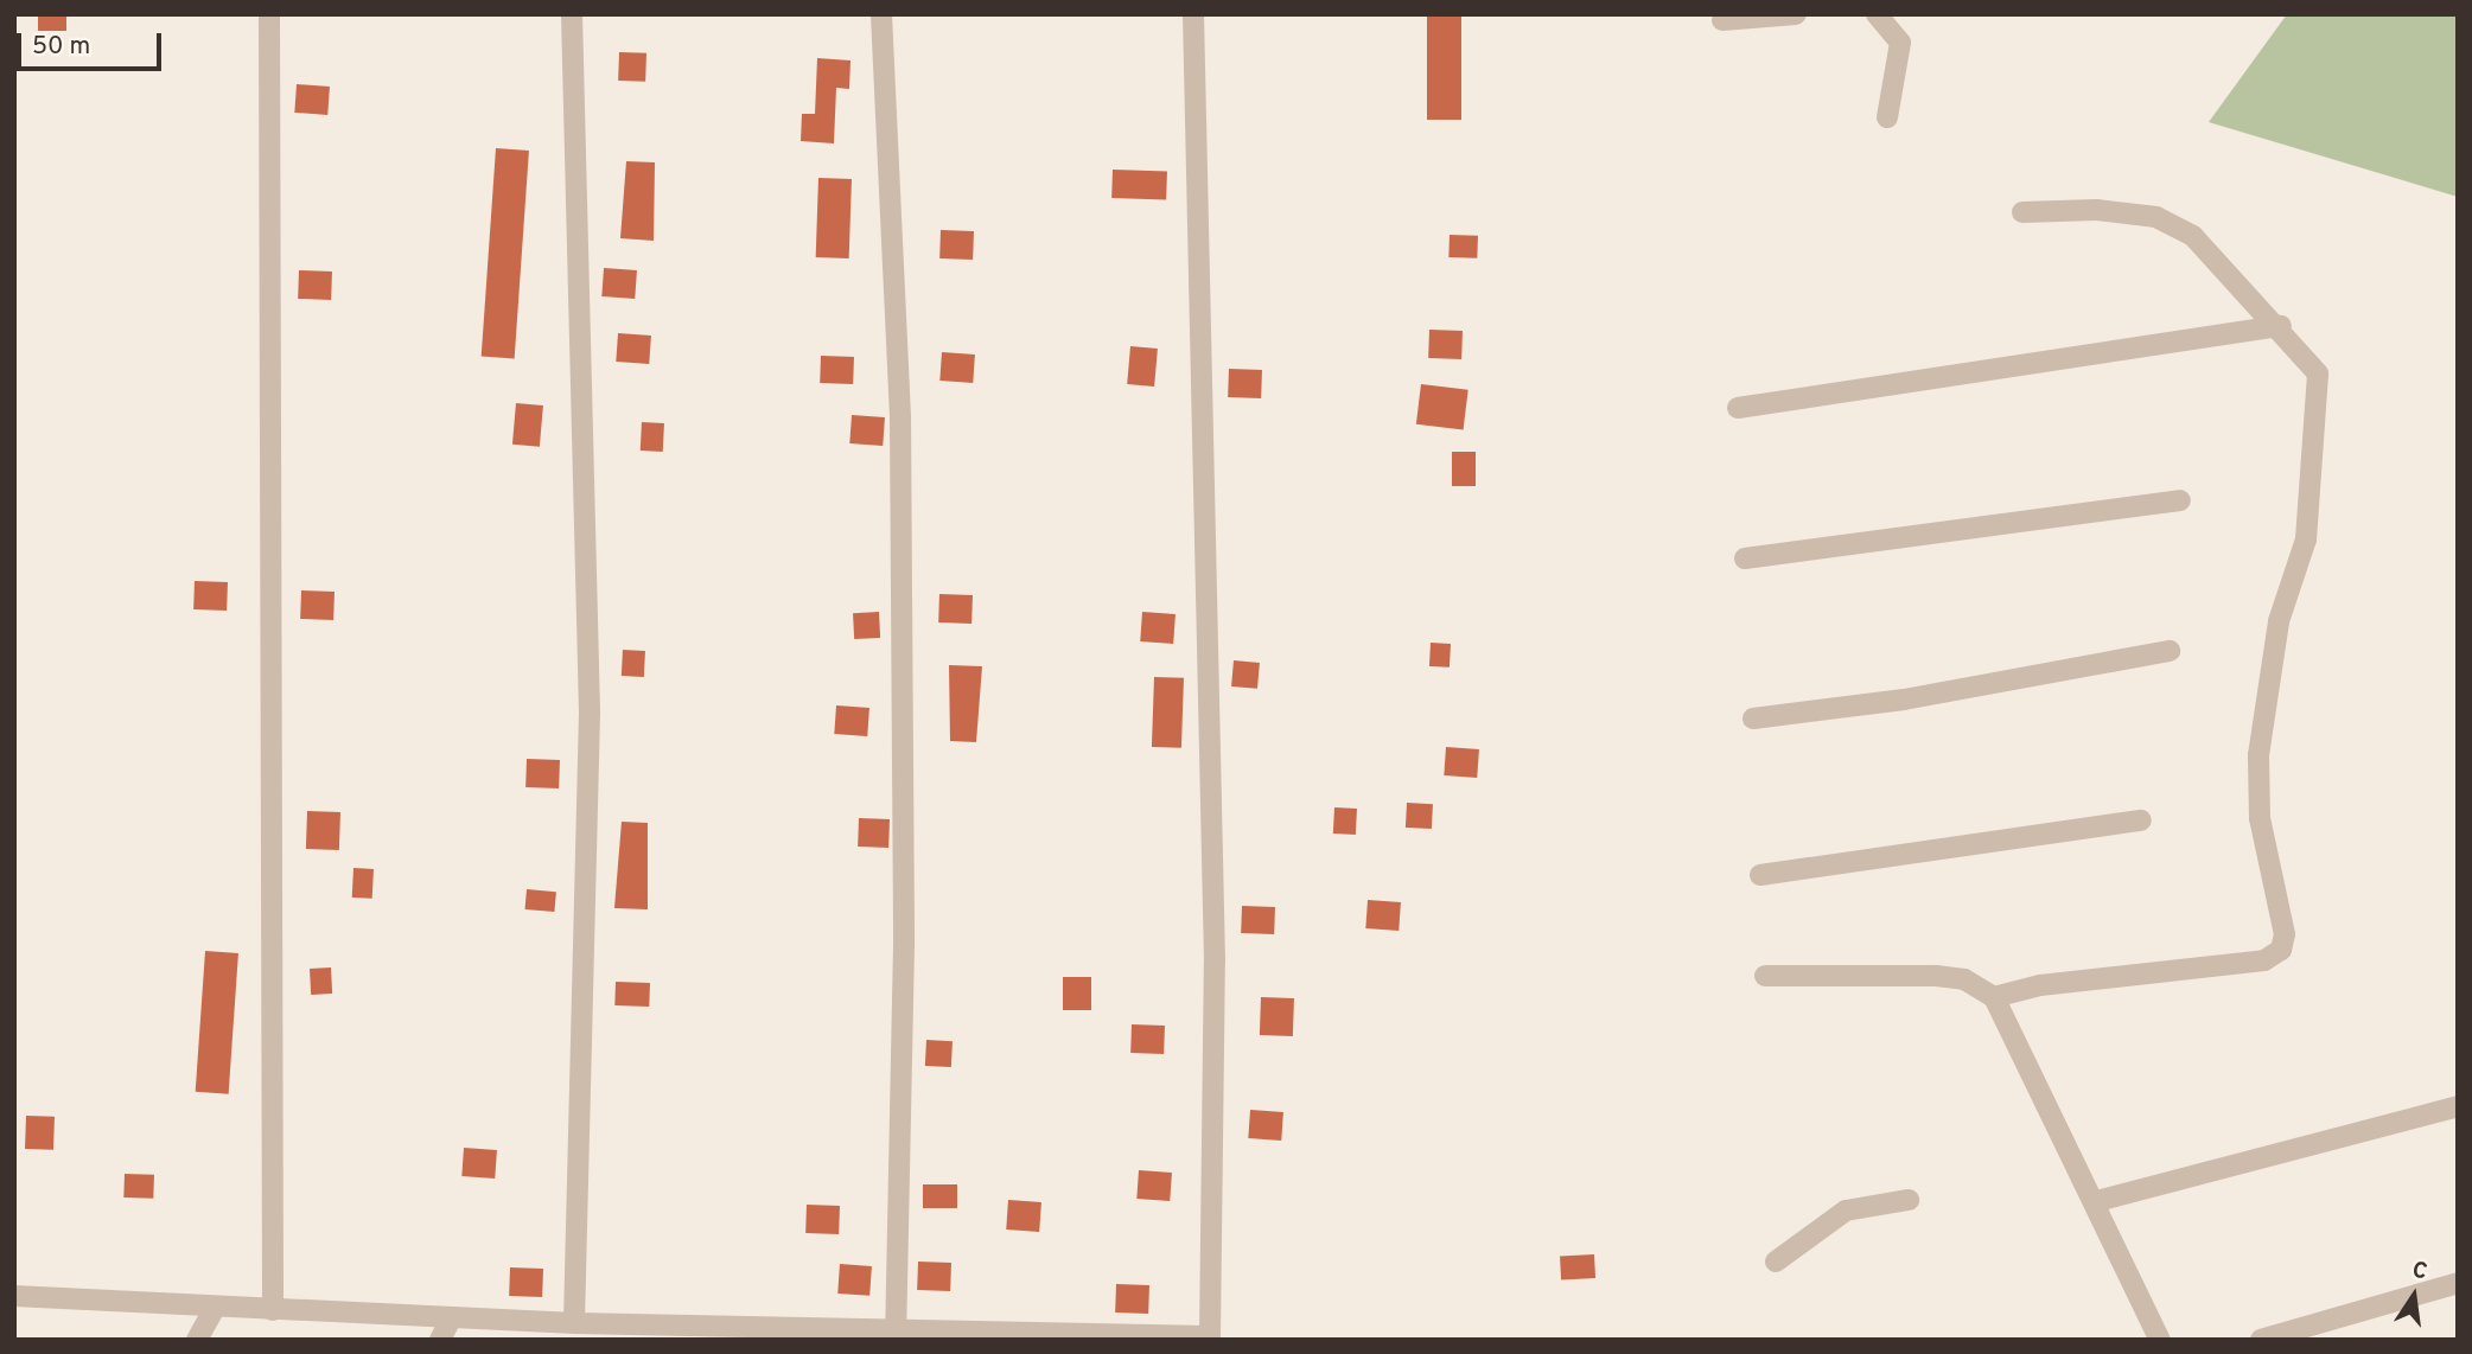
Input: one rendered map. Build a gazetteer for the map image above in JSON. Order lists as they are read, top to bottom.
{
  "scale_bar": "50 m",
  "north": "top"
}
